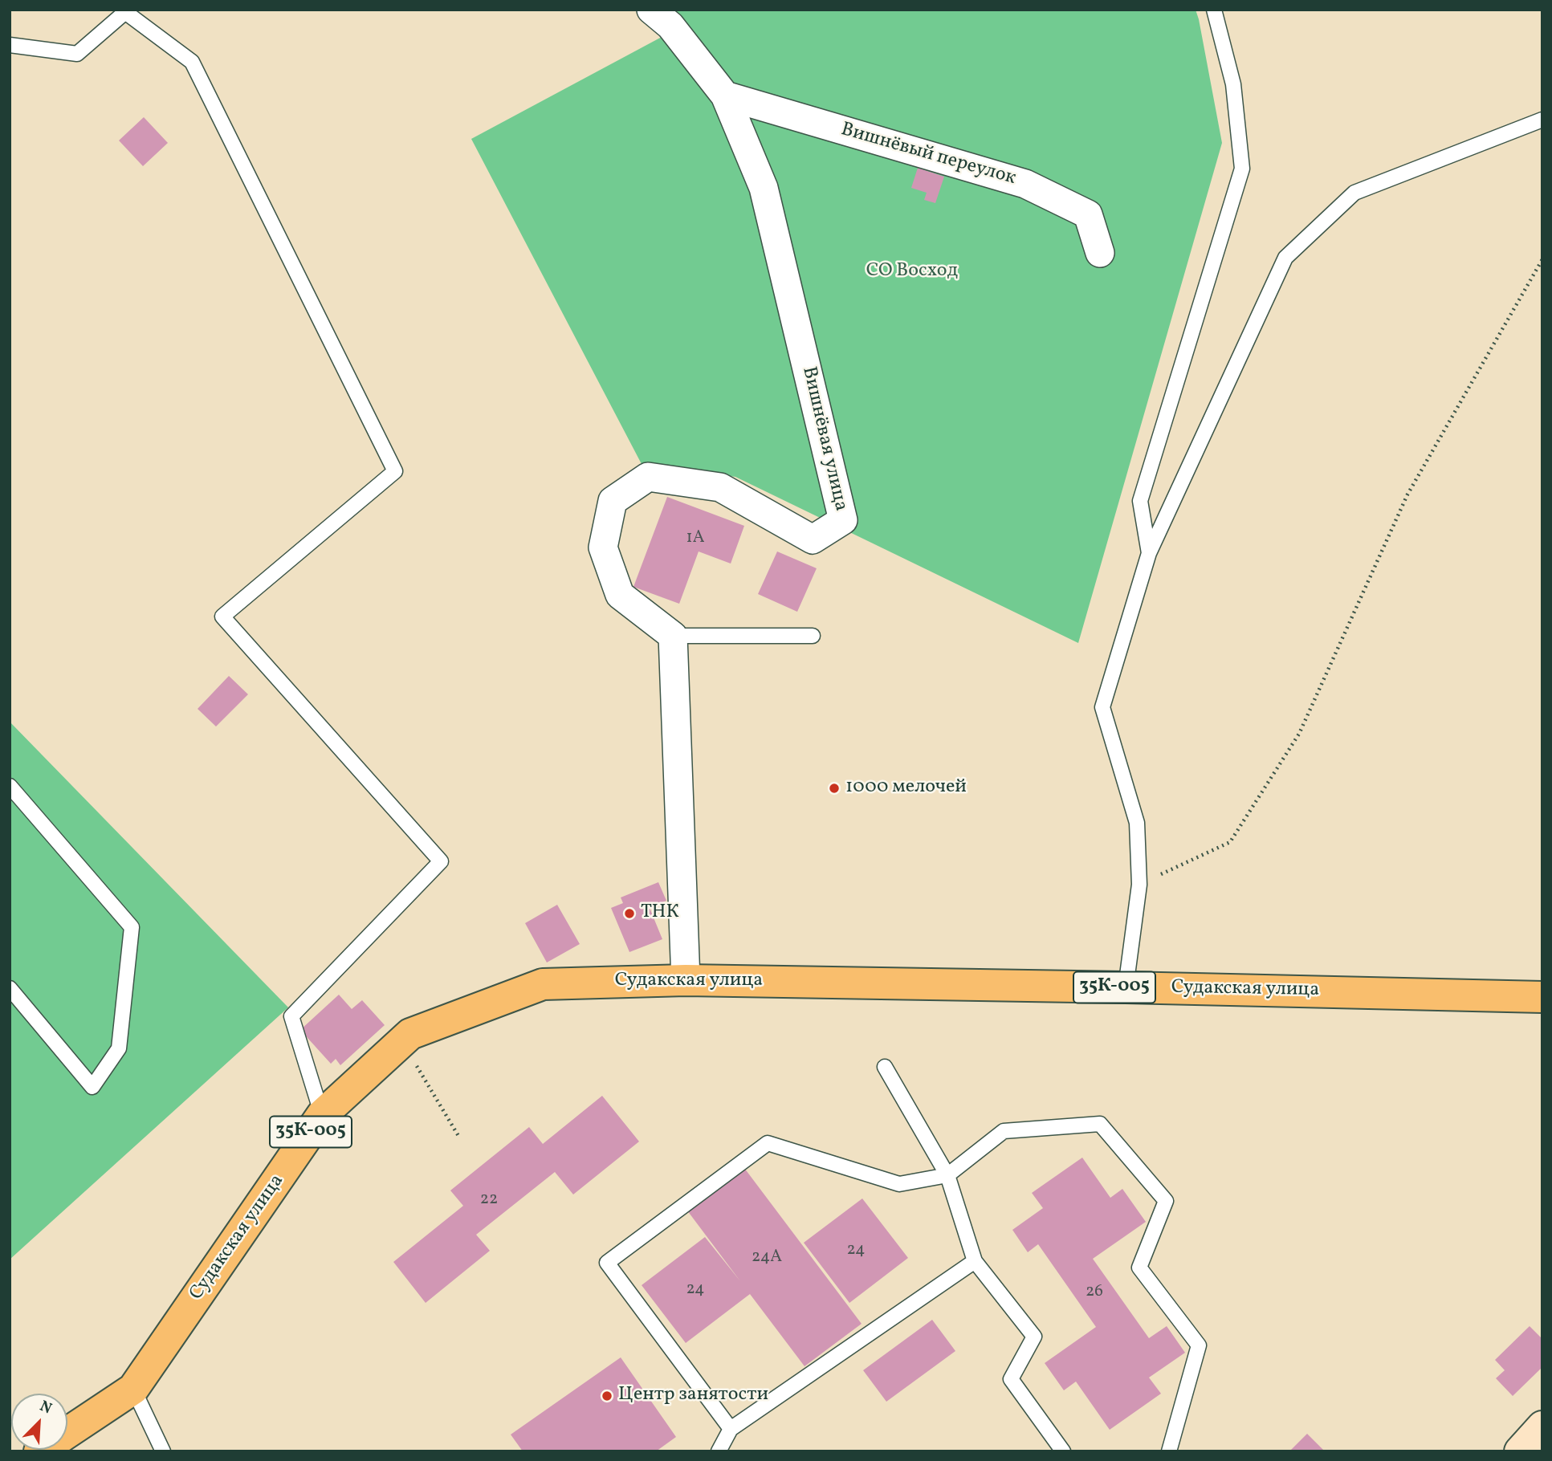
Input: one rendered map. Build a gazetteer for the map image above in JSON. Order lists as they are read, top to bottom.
{
  "streets": {
    "main road": ["Судакская улица", "35К-005"],
    "street": ["Вишнёвый переулок", "Вишнёвая улица"]
  },
  "crossings": [
    ["Вишнёвый переулок", "Вишнёвая улица"]
  ],
  "parks": ["СО Восход"],
  "places": ["1000 мелочей", "ТНК", "Центр занятости"],
  "house_numbers": [
    "1А",
    "22",
    "24",
    "24А",
    "24",
    "26"
  ],
  "north": "top right"
}
